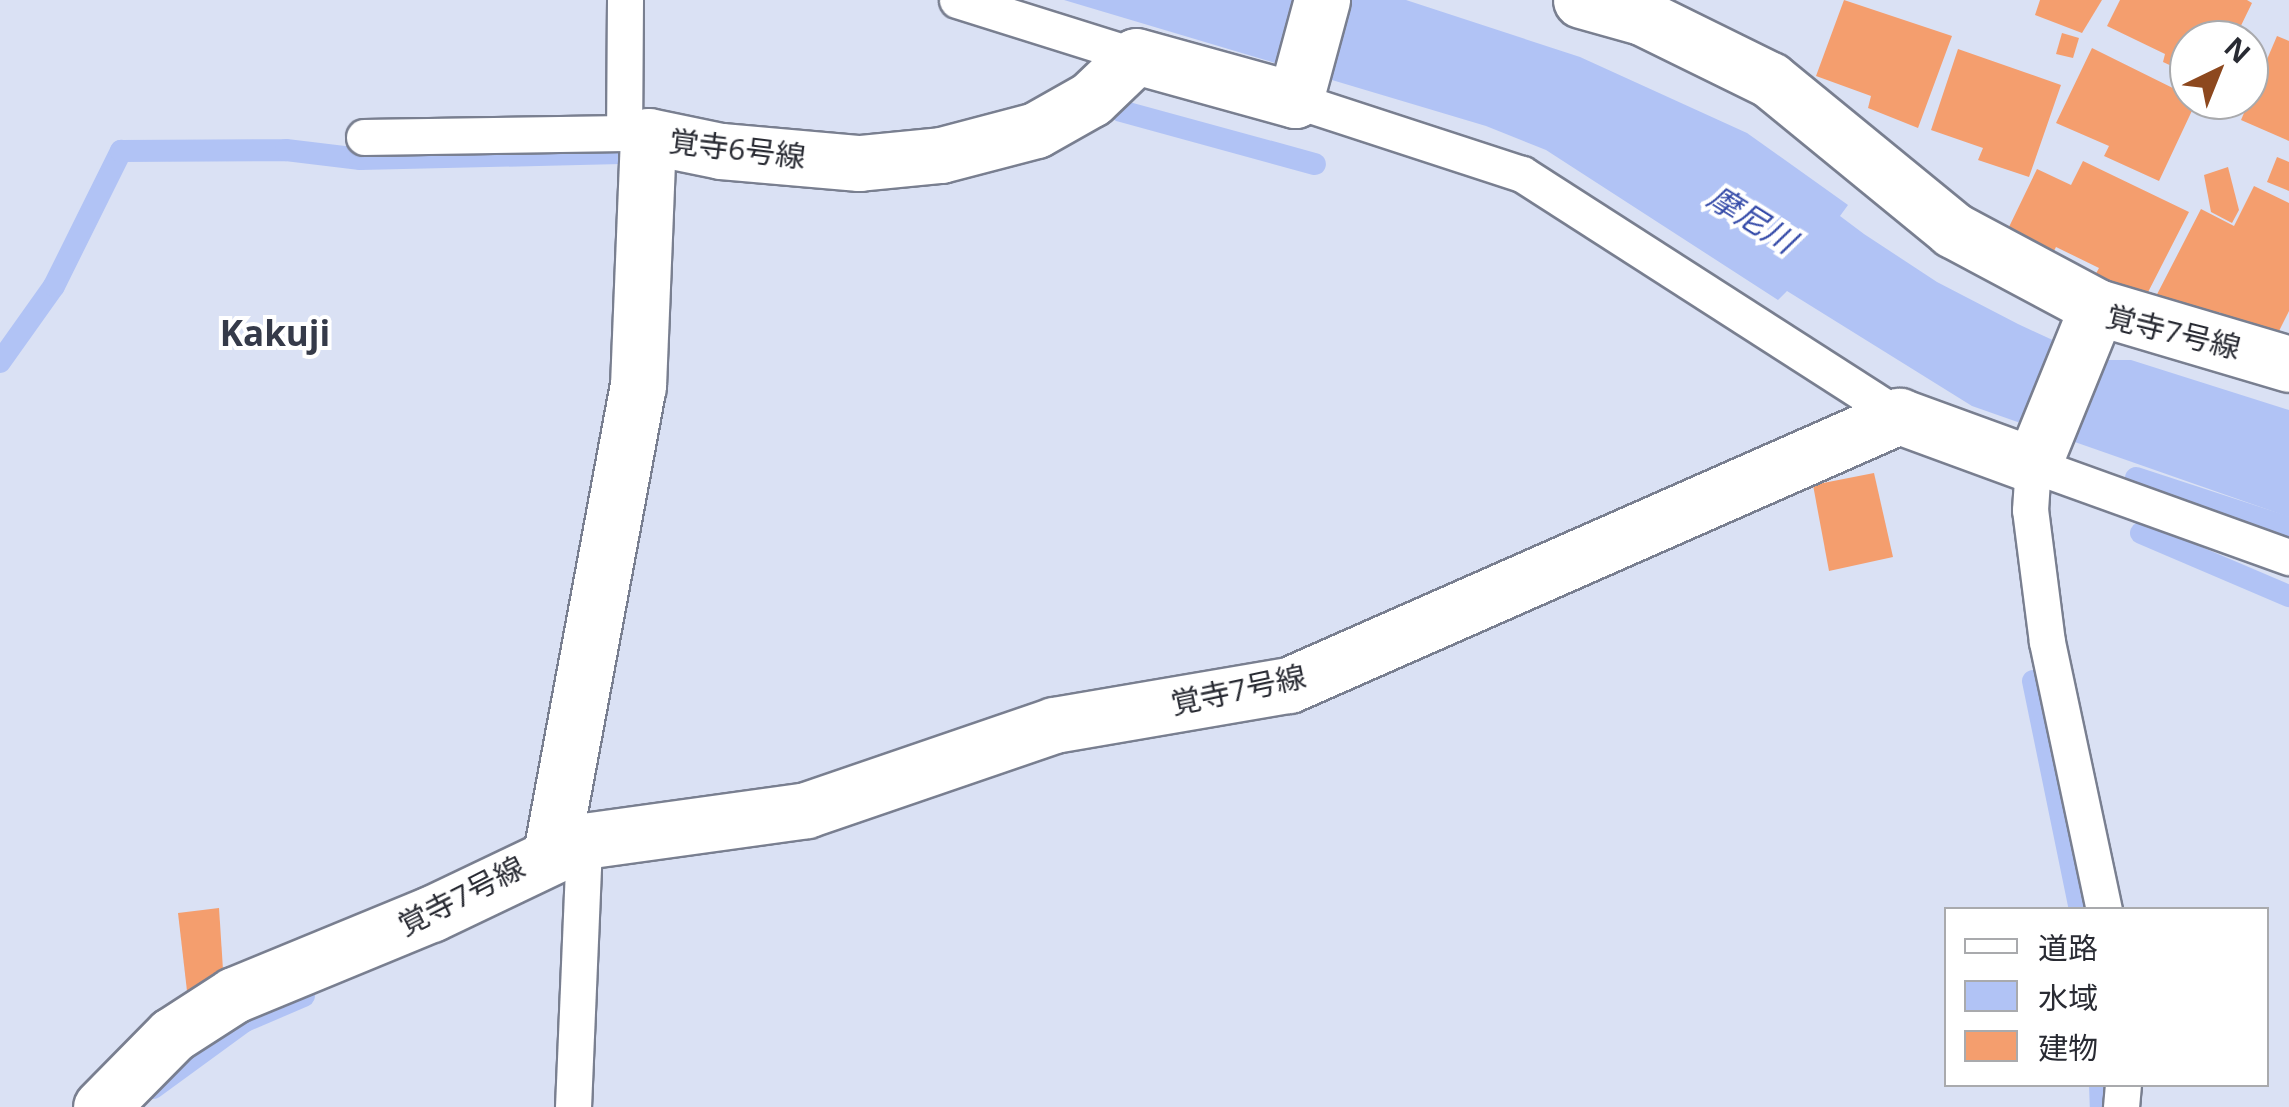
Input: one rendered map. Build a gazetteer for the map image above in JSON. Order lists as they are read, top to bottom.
{
  "streets": {
    "street": ["覚寺6号線", "覚寺7号線"]
  },
  "crossings": [
    ["覚寺6号線", "覚寺7号線"]
  ],
  "districts": ["Kakuji"],
  "water": ["摩尼川"],
  "legend": ["道路", "水域", "建物"],
  "north": "top right"
}
